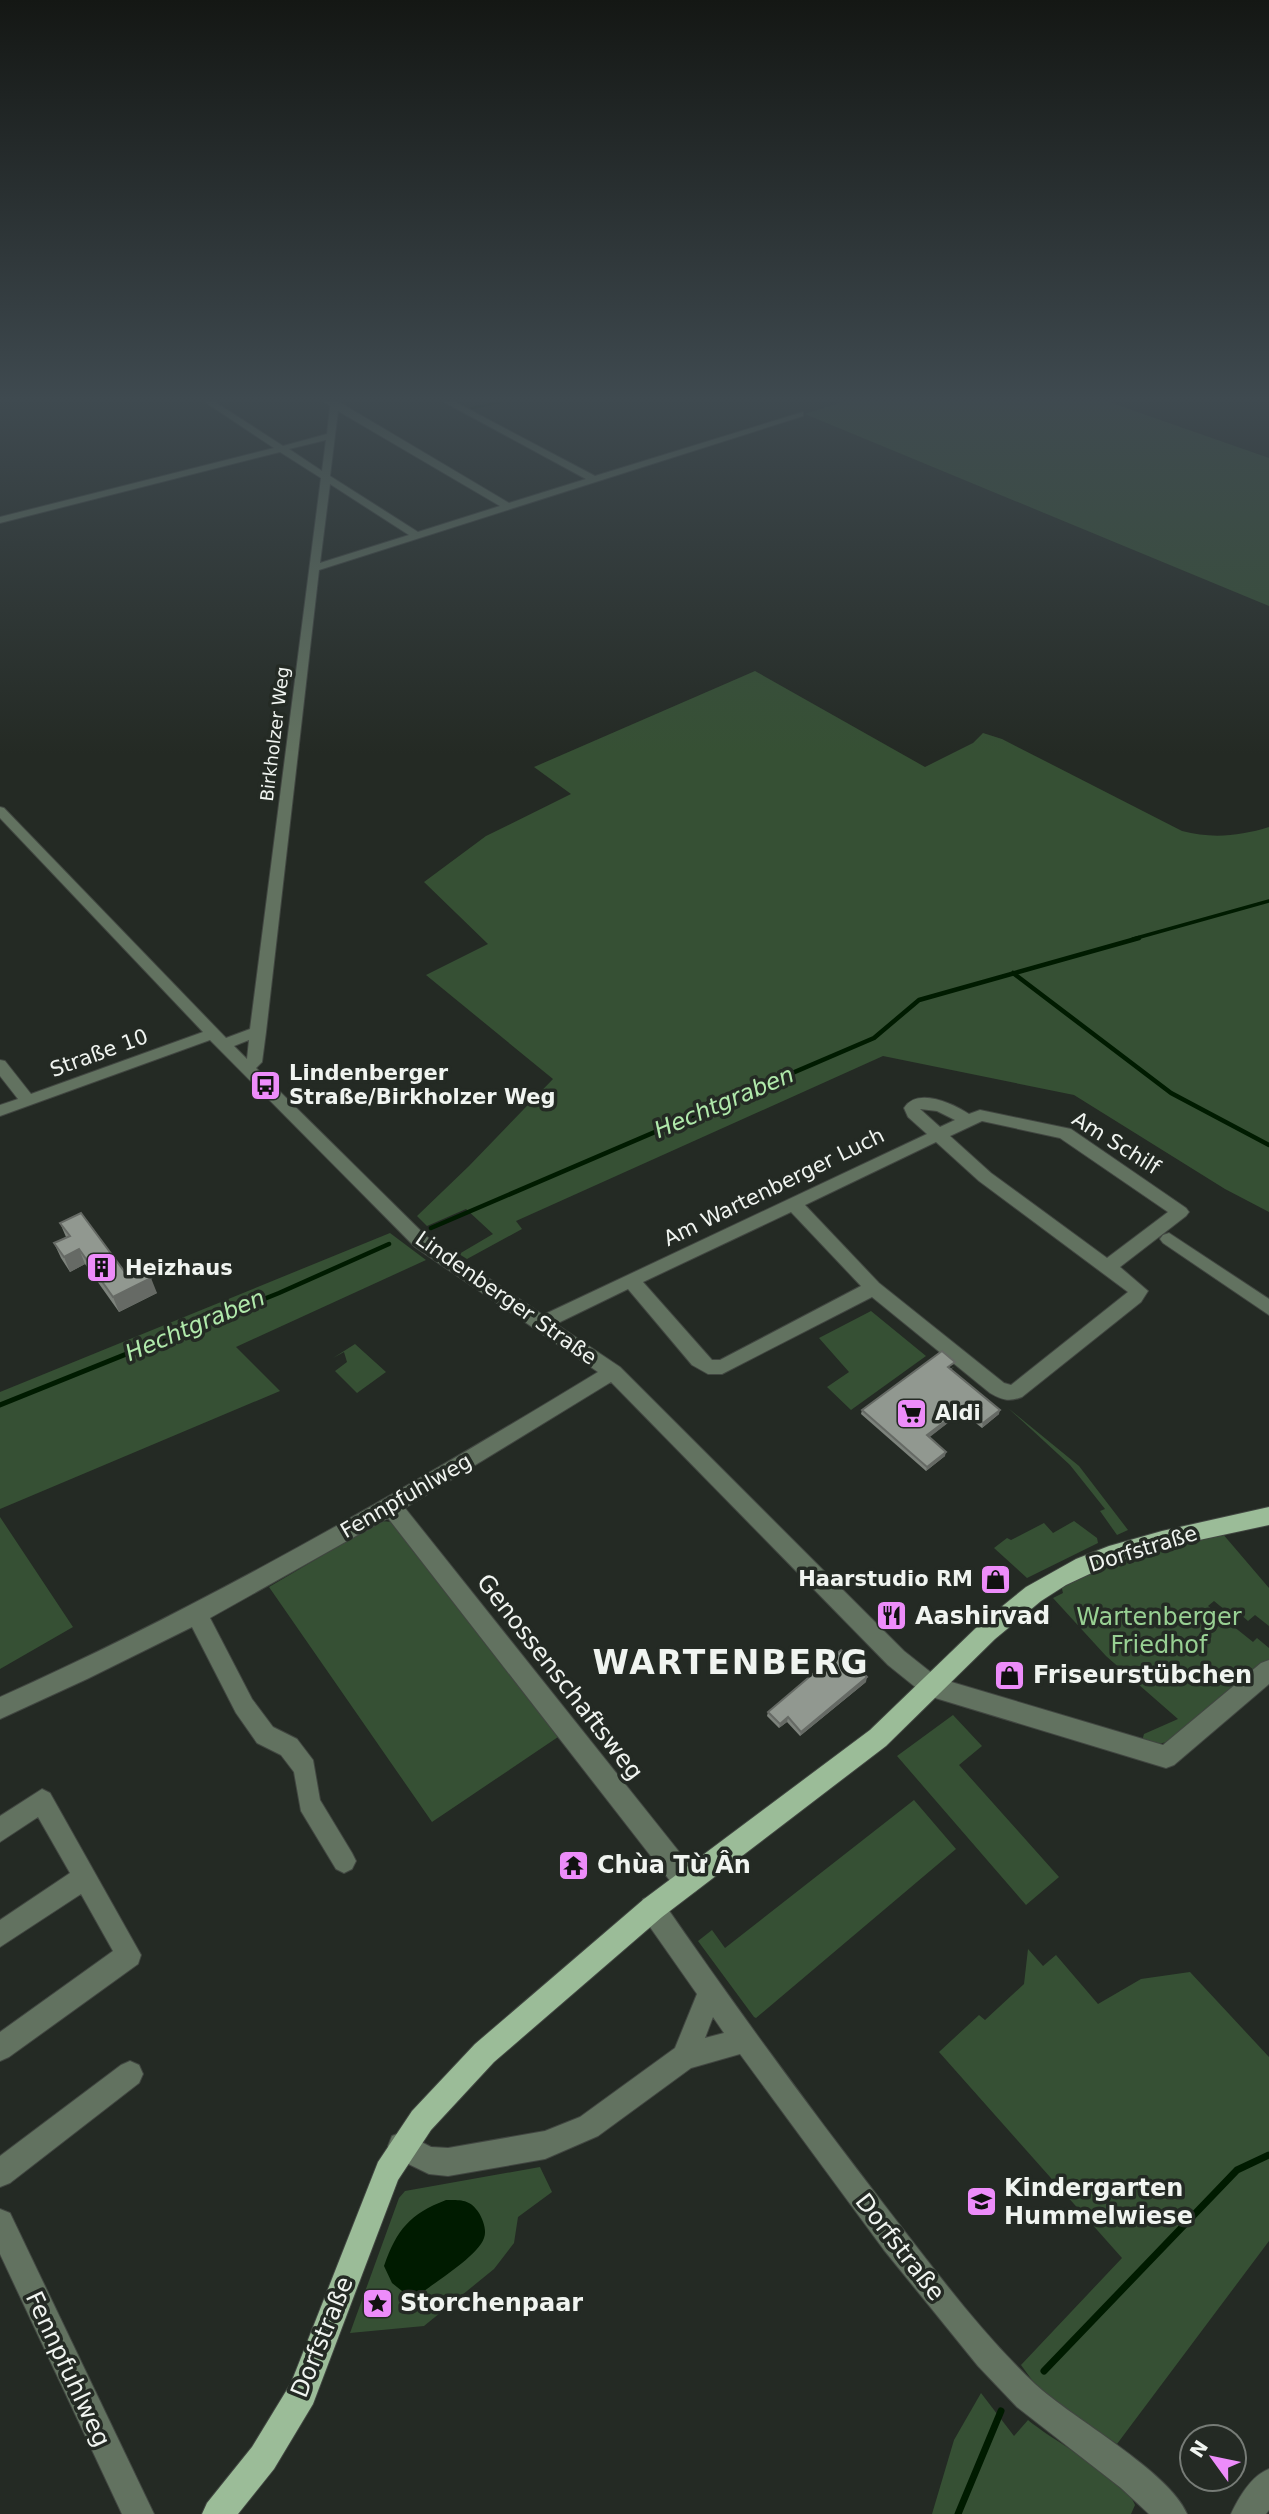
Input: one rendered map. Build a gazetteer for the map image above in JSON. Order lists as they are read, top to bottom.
{
  "streets": {
    "main road": ["Dorfstraße"],
    "street": [
      "Birkholzer Weg",
      "Straße 10",
      "Am Schilf",
      "Am Wartenberger Luch",
      "Lindenberger Straße",
      "Fennpfuhlweg",
      "Genossenschaftsweg"
    ]
  },
  "crossings": [
    ["Birkholzer Weg", "Straße 10"],
    ["Birkholzer Weg", "Lindenberger Straße"],
    ["Straße 10", "Lindenberger Straße"],
    ["Am Schilf", "Am Wartenberger Luch"],
    ["Am Wartenberger Luch", "Lindenberger Straße"],
    ["Lindenberger Straße", "Fennpfuhlweg"],
    ["Lindenberger Straße", "Dorfstraße"],
    ["Fennpfuhlweg", "Genossenschaftsweg"],
    ["Dorfstraße", "Genossenschaftsweg"]
  ],
  "districts": ["WARTENBERG"],
  "water": ["Hechtgraben"],
  "parks": ["Wartenberger Friedhof"],
  "places": {
    "bus stop": ["Lindenberger Straße/Birkholzer Weg"],
    "building": ["Heizhaus"],
    "supermarket": ["Aldi"],
    "shop": ["Haarstudio RM", "Friseurstübchen"],
    "restaurant": ["Aashirvad"],
    "temple": ["Chùa Từ Ân"],
    "school or university": ["Kindergarten Hummelwiese"],
    "place": ["Storchenpaar"]
  },
  "north": "top left"
}
